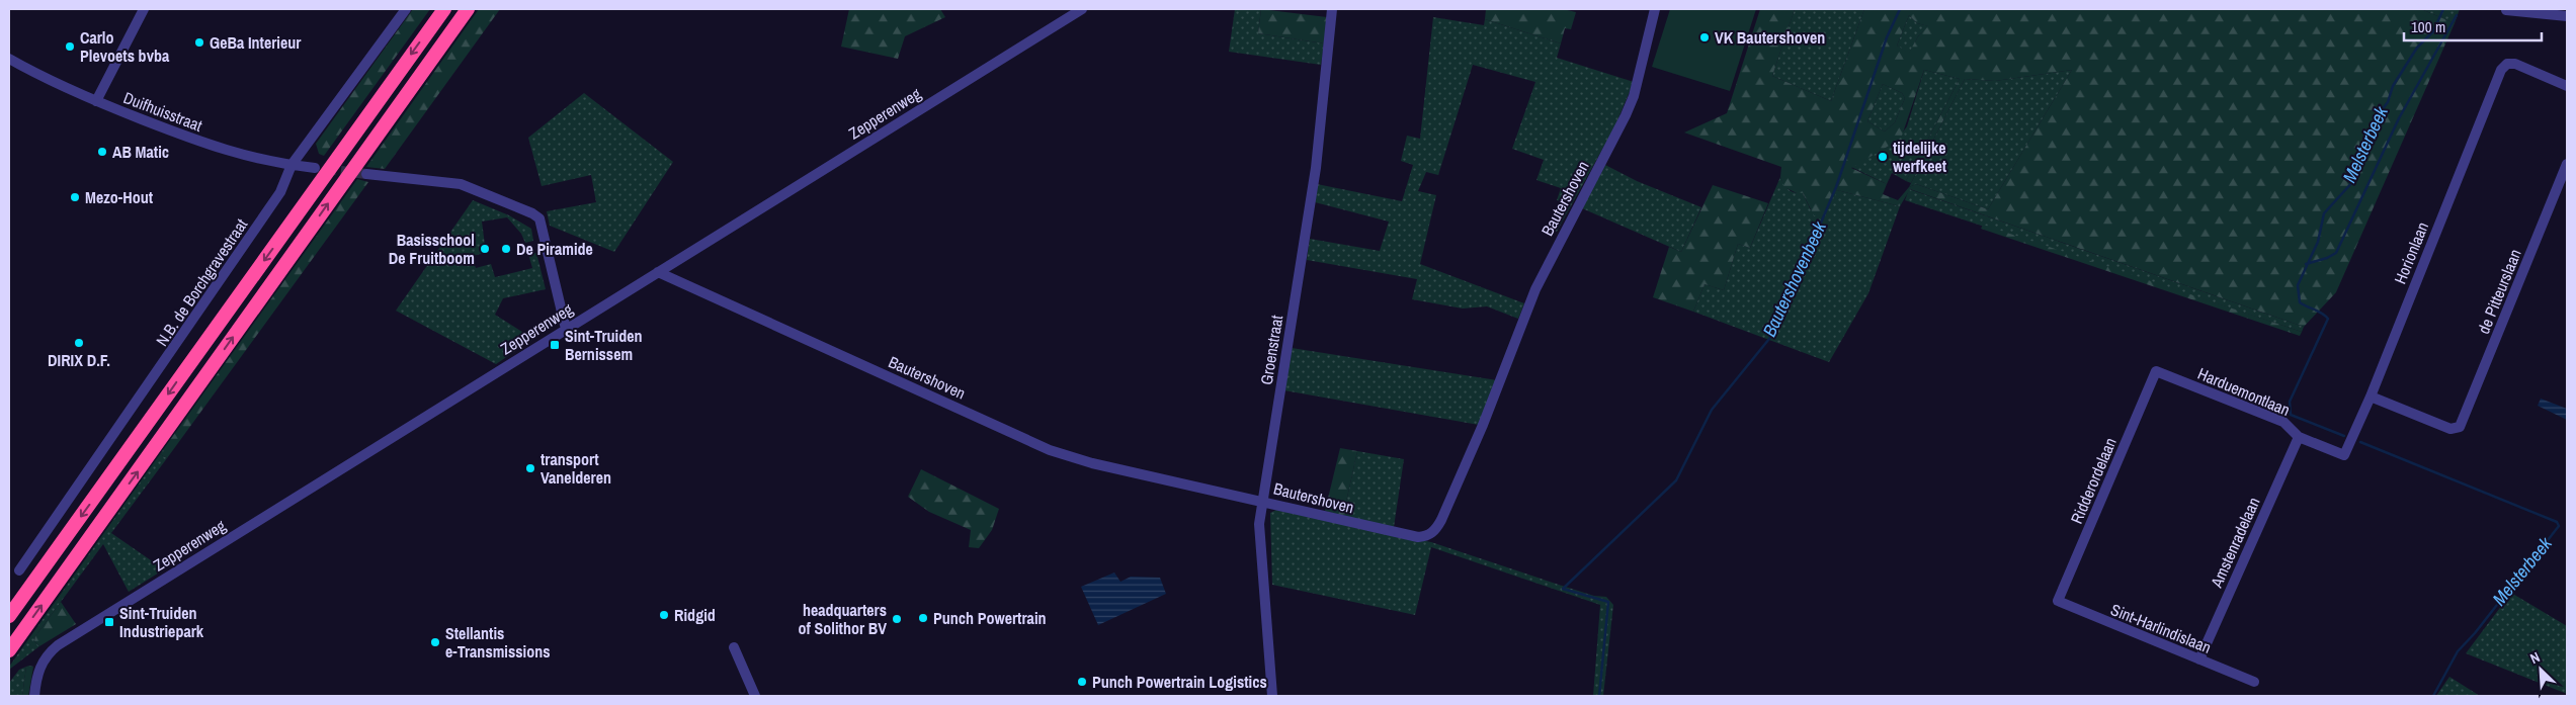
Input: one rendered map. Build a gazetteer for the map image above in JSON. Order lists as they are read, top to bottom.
{
  "streets": {
    "street": [
      "Duifhuisstraat",
      "Zepperenweg",
      "Bautershoven",
      "Horionlaan",
      "N.B. de Borchgravestraat",
      "de Pitteurslaan",
      "Groenstraat",
      "Harduemontlaan",
      "Ridderordelaan",
      "Amstenradelaan",
      "Sint-Harlindislaan"
    ]
  },
  "crossings": [
    ["Duifhuisstraat", "N.B. de Borchgravestraat"],
    ["Zepperenweg", "Bautershoven"],
    ["Bautershoven", "Groenstraat"],
    ["Horionlaan", "de Pitteurslaan"],
    ["Horionlaan", "Harduemontlaan"],
    ["Harduemontlaan", "Ridderordelaan"],
    ["Harduemontlaan", "Amstenradelaan"],
    ["Ridderordelaan", "Sint-Harlindislaan"],
    ["Amstenradelaan", "Sint-Harlindislaan"]
  ],
  "water": ["Melsterbeek", "Bautershovenbeek"],
  "places": {
    "other": [
      "VK Bautershoven",
      "GeBa Interieur",
      "Carlo Plevoets bvba",
      "AB Matic",
      "tijdelijke werfkeet",
      "Mezo-Hout",
      "Basisschool De Fruitboom",
      "De Piramide",
      "DIRIX D.F.",
      "transport Vanelderen",
      "Ridgid",
      "Punch Powertrain",
      "headquarters of Solithor BV",
      "Stellantis e-Transmissions",
      "Punch Powertrain Logistics"
    ],
    "transit": ["Sint-Truiden Bernissem", "Sint-Truiden Industriepark"]
  },
  "scale_bar": "100 m",
  "north": "top left"
}
